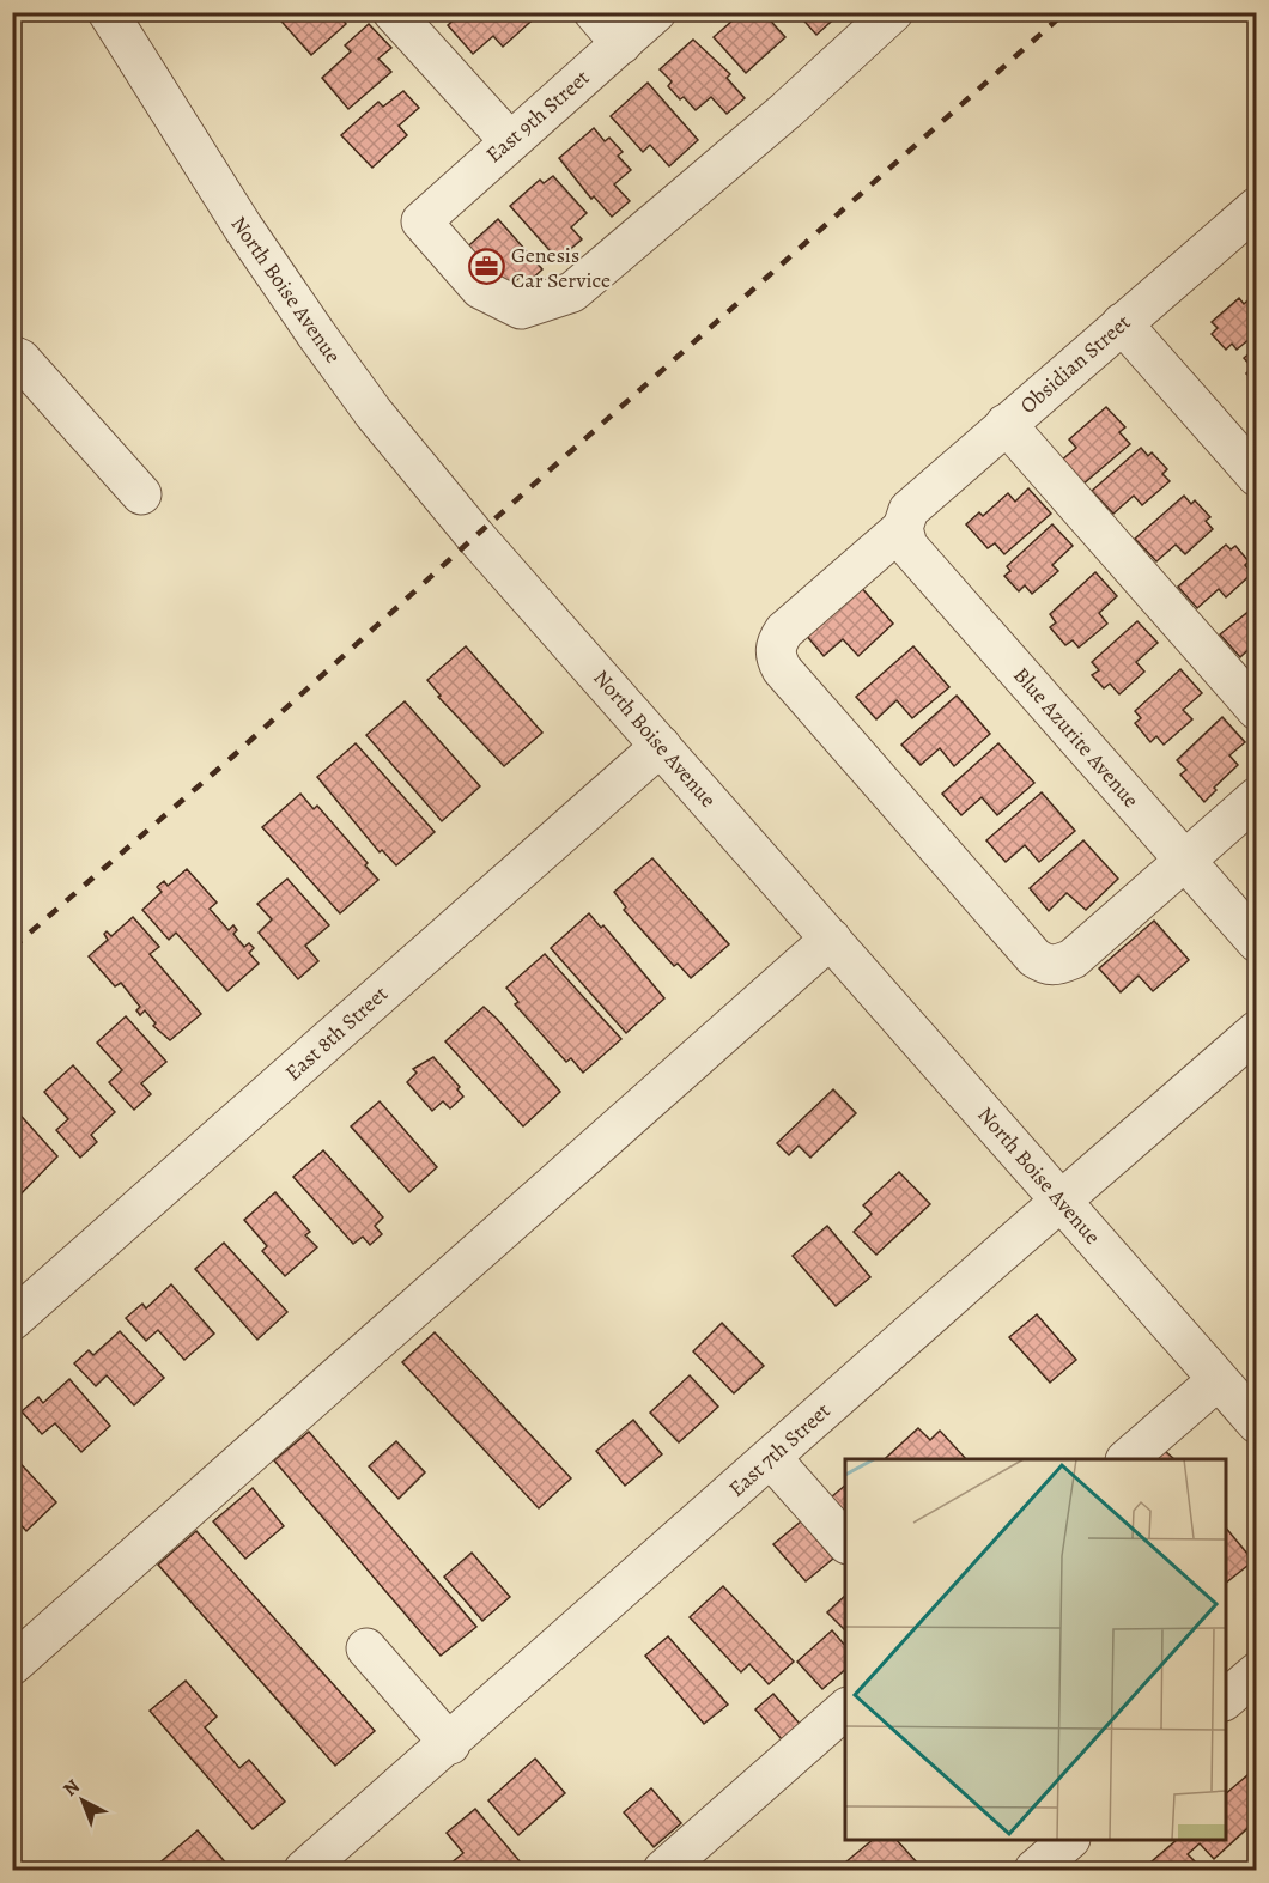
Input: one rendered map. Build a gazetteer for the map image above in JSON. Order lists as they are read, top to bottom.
{
  "streets": {
    "street": [
      "East 9th Street",
      "North Boise Avenue",
      "Obsidian Street",
      "Blue Azurite Avenue",
      "East 8th Street",
      "East 7th Street"
    ]
  },
  "crossings": [
    ["North Boise Avenue", "East 8th Street"],
    ["North Boise Avenue", "East 7th Street"],
    ["Obsidian Street", "Blue Azurite Avenue"]
  ],
  "places": {
    "office": ["Genesis Car Service"]
  },
  "north": "top left"
}
